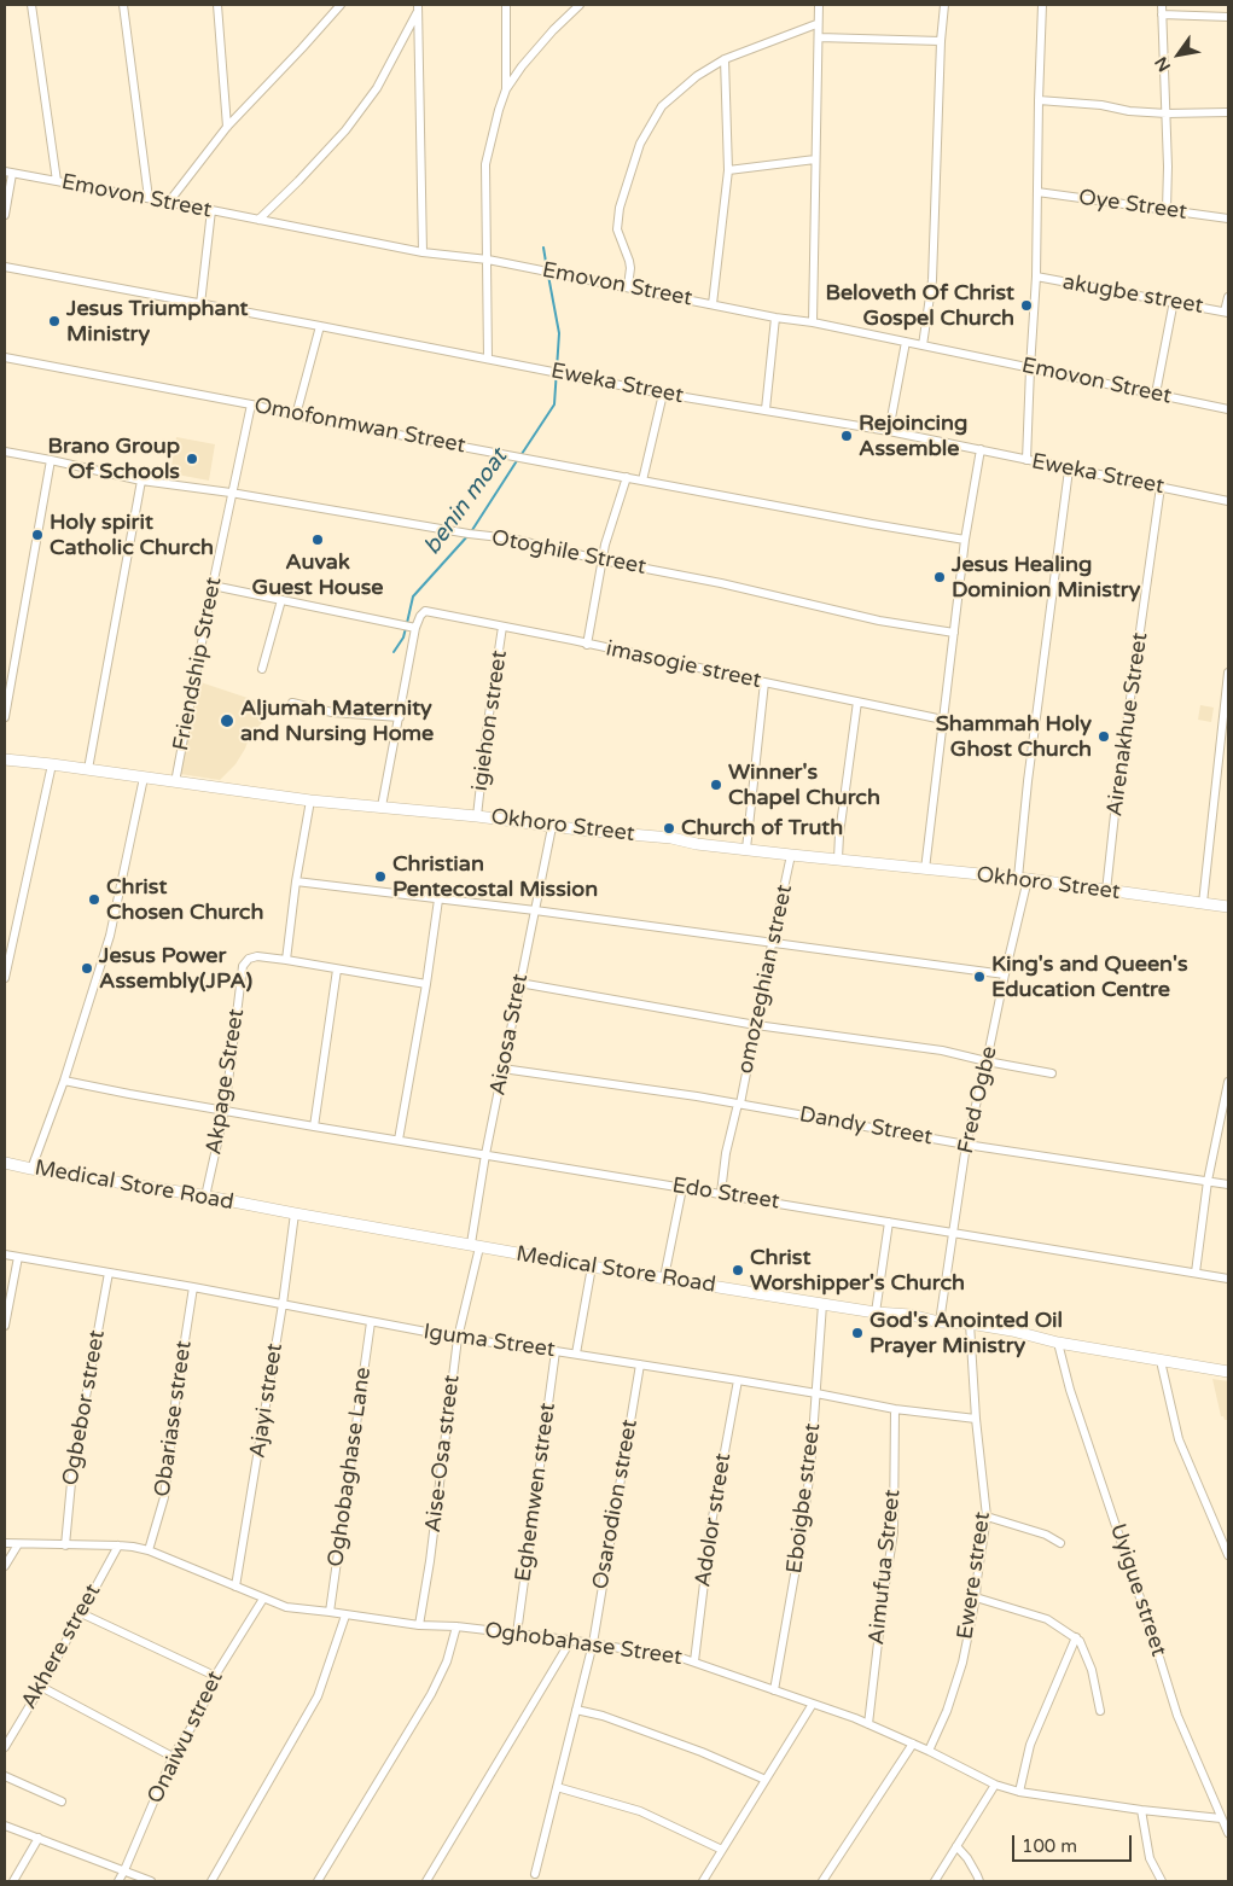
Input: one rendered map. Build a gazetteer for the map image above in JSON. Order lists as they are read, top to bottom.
{
  "streets": {
    "street": [
      "Emovon Street",
      "Oye Street",
      "akugbe street",
      "Eweka Street",
      "Omofonmwan Street",
      "Otoghile Street",
      "Friendship Street",
      "imasogie street",
      "igiehon street",
      "Airenakhue Street",
      "Okhoro Street",
      "omozeghian street",
      "Aisosa Stret",
      "Akpage Street",
      "Fred Ogbe",
      "Dandy Street",
      "Medical Store Road",
      "Edo Street",
      "Iguma Street",
      "Ajayi street",
      "Ogbebor street",
      "Obariase street",
      "Aise-Osa street",
      "Oghobaghase Lane",
      "Eghemwen street",
      "Eboigbe street",
      "Osarodion street",
      "Adolor street",
      "Aimufua Street",
      "Ewere street",
      "Uyigue street",
      "Oghobahase Street",
      "Akhere street",
      "Onaiwu street"
    ]
  },
  "crossings": [
    ["Eweka Street", "Airenakhue Street"],
    ["Eweka Street", "Fred Ogbe"],
    ["Omofonmwan Street", "Friendship Street"],
    ["Otoghile Street", "Friendship Street"],
    ["Friendship Street", "Okhoro Street"],
    ["imasogie street", "igiehon street"],
    ["igiehon street", "Okhoro Street"],
    ["Airenakhue Street", "Okhoro Street"],
    ["Okhoro Street", "omozeghian street"],
    ["Okhoro Street", "Aisosa Stret"],
    ["Okhoro Street", "Fred Ogbe"],
    ["omozeghian street", "Dandy Street"],
    ["omozeghian street", "Edo Street"],
    ["Aisosa Stret", "Dandy Street"],
    ["Aisosa Stret", "Medical Store Road"],
    ["Aisosa Stret", "Edo Street"],
    ["Aisosa Stret", "Aise-Osa street"],
    ["Akpage Street", "Medical Store Road"],
    ["Akpage Street", "Edo Street"],
    ["Fred Ogbe", "Dandy Street"],
    ["Fred Ogbe", "Medical Store Road"],
    ["Fred Ogbe", "Edo Street"],
    ["Medical Store Road", "Ajayi street"],
    ["Medical Store Road", "Aise-Osa street"],
    ["Medical Store Road", "Eboigbe street"],
    ["Medical Store Road", "Ewere street"],
    ["Medical Store Road", "Uyigue street"],
    ["Iguma Street", "Ajayi street"],
    ["Iguma Street", "Ogbebor street"],
    ["Iguma Street", "Obariase street"],
    ["Iguma Street", "Aise-Osa street"],
    ["Iguma Street", "Oghobaghase Lane"],
    ["Iguma Street", "Eghemwen street"],
    ["Iguma Street", "Eboigbe street"],
    ["Iguma Street", "Osarodion street"],
    ["Iguma Street", "Adolor street"],
    ["Iguma Street", "Aimufua Street"],
    ["Iguma Street", "Ewere street"],
    ["Ajayi street", "Oghobahase Street"],
    ["Ogbebor street", "Oghobahase Street"],
    ["Obariase street", "Oghobahase Street"],
    ["Aise-Osa street", "Oghobahase Street"],
    ["Oghobaghase Lane", "Oghobahase Street"],
    ["Eghemwen street", "Oghobahase Street"],
    ["Eboigbe street", "Oghobahase Street"],
    ["Osarodion street", "Oghobahase Street"],
    ["Adolor street", "Oghobahase Street"],
    ["Aimufua Street", "Oghobahase Street"],
    ["Ewere street", "Oghobahase Street"],
    ["Uyigue street", "Oghobahase Street"],
    ["Oghobahase Street", "Akhere street"],
    ["Oghobahase Street", "Onaiwu street"]
  ],
  "water": ["benin moat"],
  "places": [
    "Beloveth Of Christ Gospel Church",
    "Jesus Triumphant Ministry",
    "Rejoincing Assemble",
    "Brano Group Of Schools",
    "Holy spirit Catholic Church",
    "Auvak Guest House",
    "Jesus Healing Dominion Ministry",
    "Aljumah Maternity and Nursing Home",
    "Shammah Holy Ghost Church",
    "Winner's Chapel Church",
    "Church of Truth",
    "Christian Pentecostal Mission",
    "Christ Chosen Church",
    "Jesus Power Assembly(JPA)",
    "King's and Queen's Education Centre",
    "Christ Worshipper's Church",
    "God's Anointed Oil Prayer Ministry"
  ],
  "scale_bar": "100 m",
  "north": "bottom left"
}
